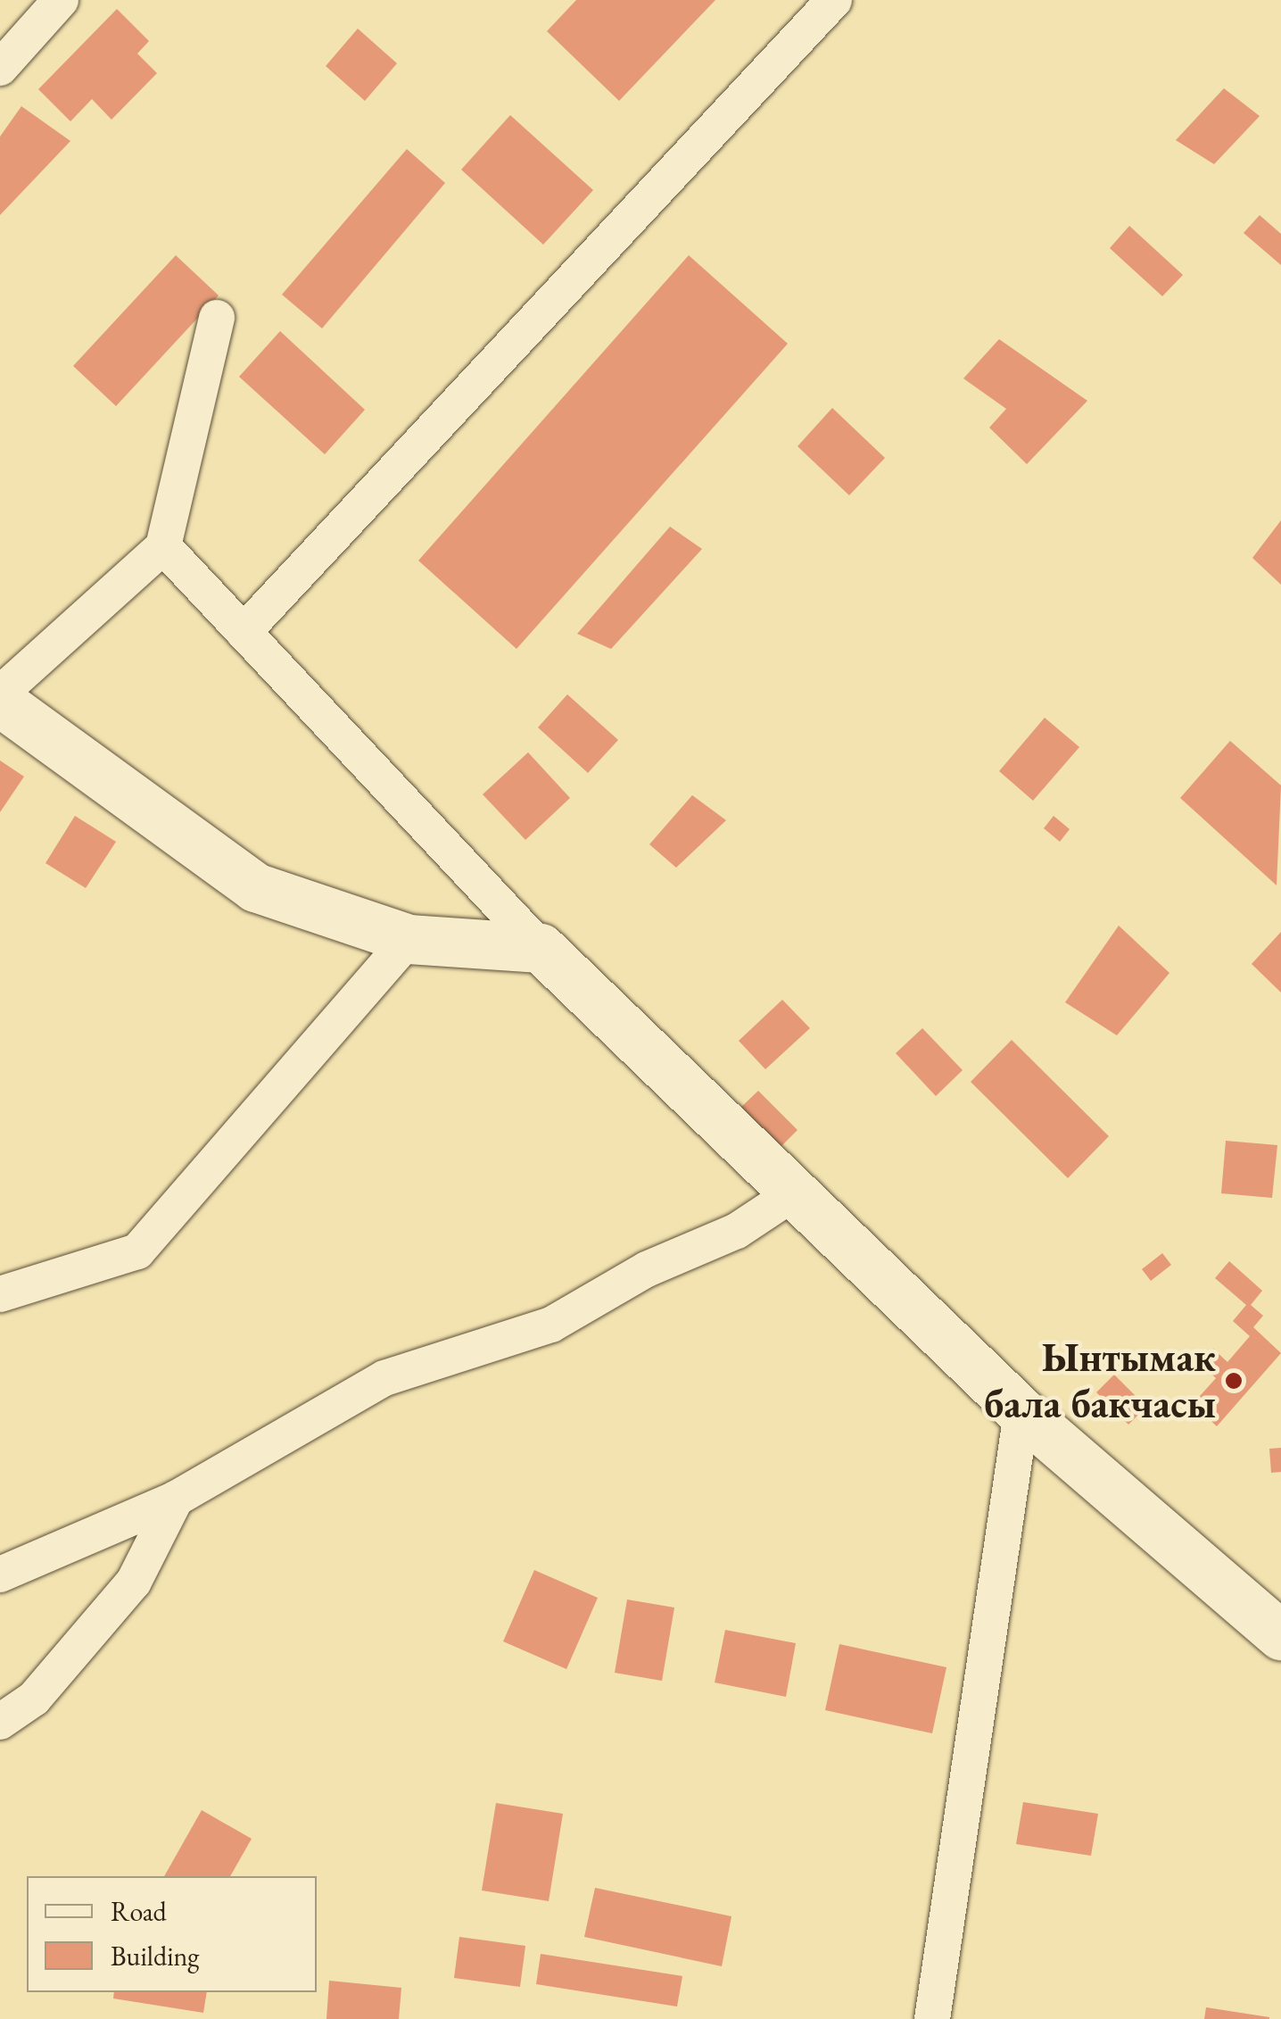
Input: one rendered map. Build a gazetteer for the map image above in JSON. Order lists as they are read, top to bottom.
{
  "places": ["Ынтымак бала бакчасы"],
  "legend": ["Road", "Building"]
}
